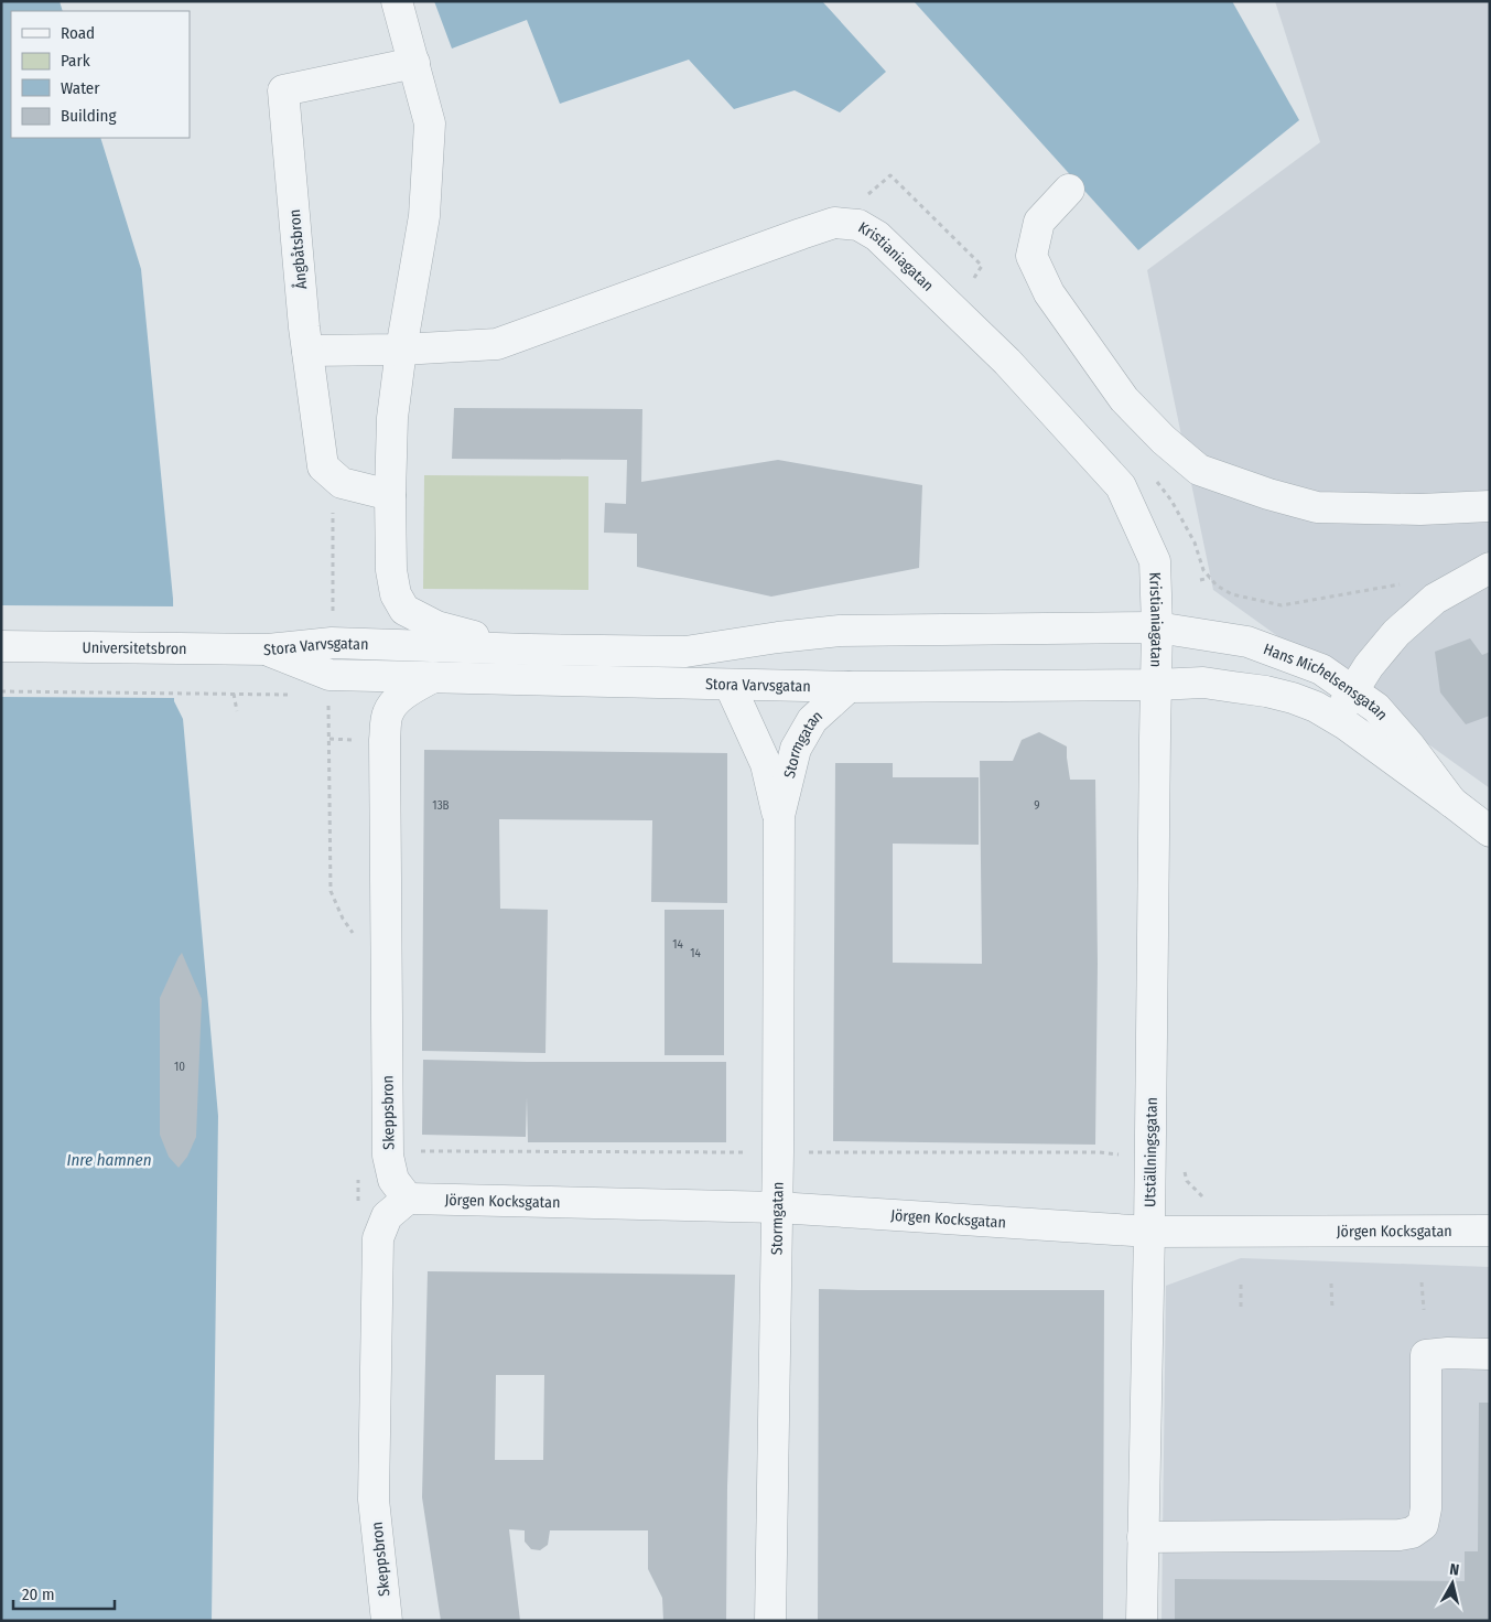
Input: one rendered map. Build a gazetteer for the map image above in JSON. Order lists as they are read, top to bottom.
{
  "streets": {
    "street": [
      "Ångbåtsbron",
      "Kristianiagatan",
      "Universitetsbron",
      "Stora Varvsgatan",
      "Hans Michelsensgatan",
      "Stormgatan",
      "Skeppsbron",
      "Utställningsgatan",
      "Jörgen Kocksgatan"
    ]
  },
  "crossings": [
    ["Ångbåtsbron", "Kristianiagatan"],
    ["Kristianiagatan", "Stora Varvsgatan"],
    ["Kristianiagatan", "Hans Michelsensgatan"],
    ["Kristianiagatan", "Utställningsgatan"],
    ["Universitetsbron", "Stora Varvsgatan"],
    ["Stora Varvsgatan", "Hans Michelsensgatan"],
    ["Stora Varvsgatan", "Stormgatan"],
    ["Stora Varvsgatan", "Skeppsbron"],
    ["Stora Varvsgatan", "Utställningsgatan"],
    ["Hans Michelsensgatan", "Utställningsgatan"],
    ["Stormgatan", "Jörgen Kocksgatan"],
    ["Skeppsbron", "Jörgen Kocksgatan"],
    ["Utställningsgatan", "Jörgen Kocksgatan"]
  ],
  "water": ["Inre hamnen"],
  "house_numbers": [
    "13B",
    "9",
    "14",
    "14",
    "10"
  ],
  "legend": [
    "Road",
    "Park",
    "Water",
    "Building"
  ],
  "scale_bar": "20 m",
  "north": "top"
}
